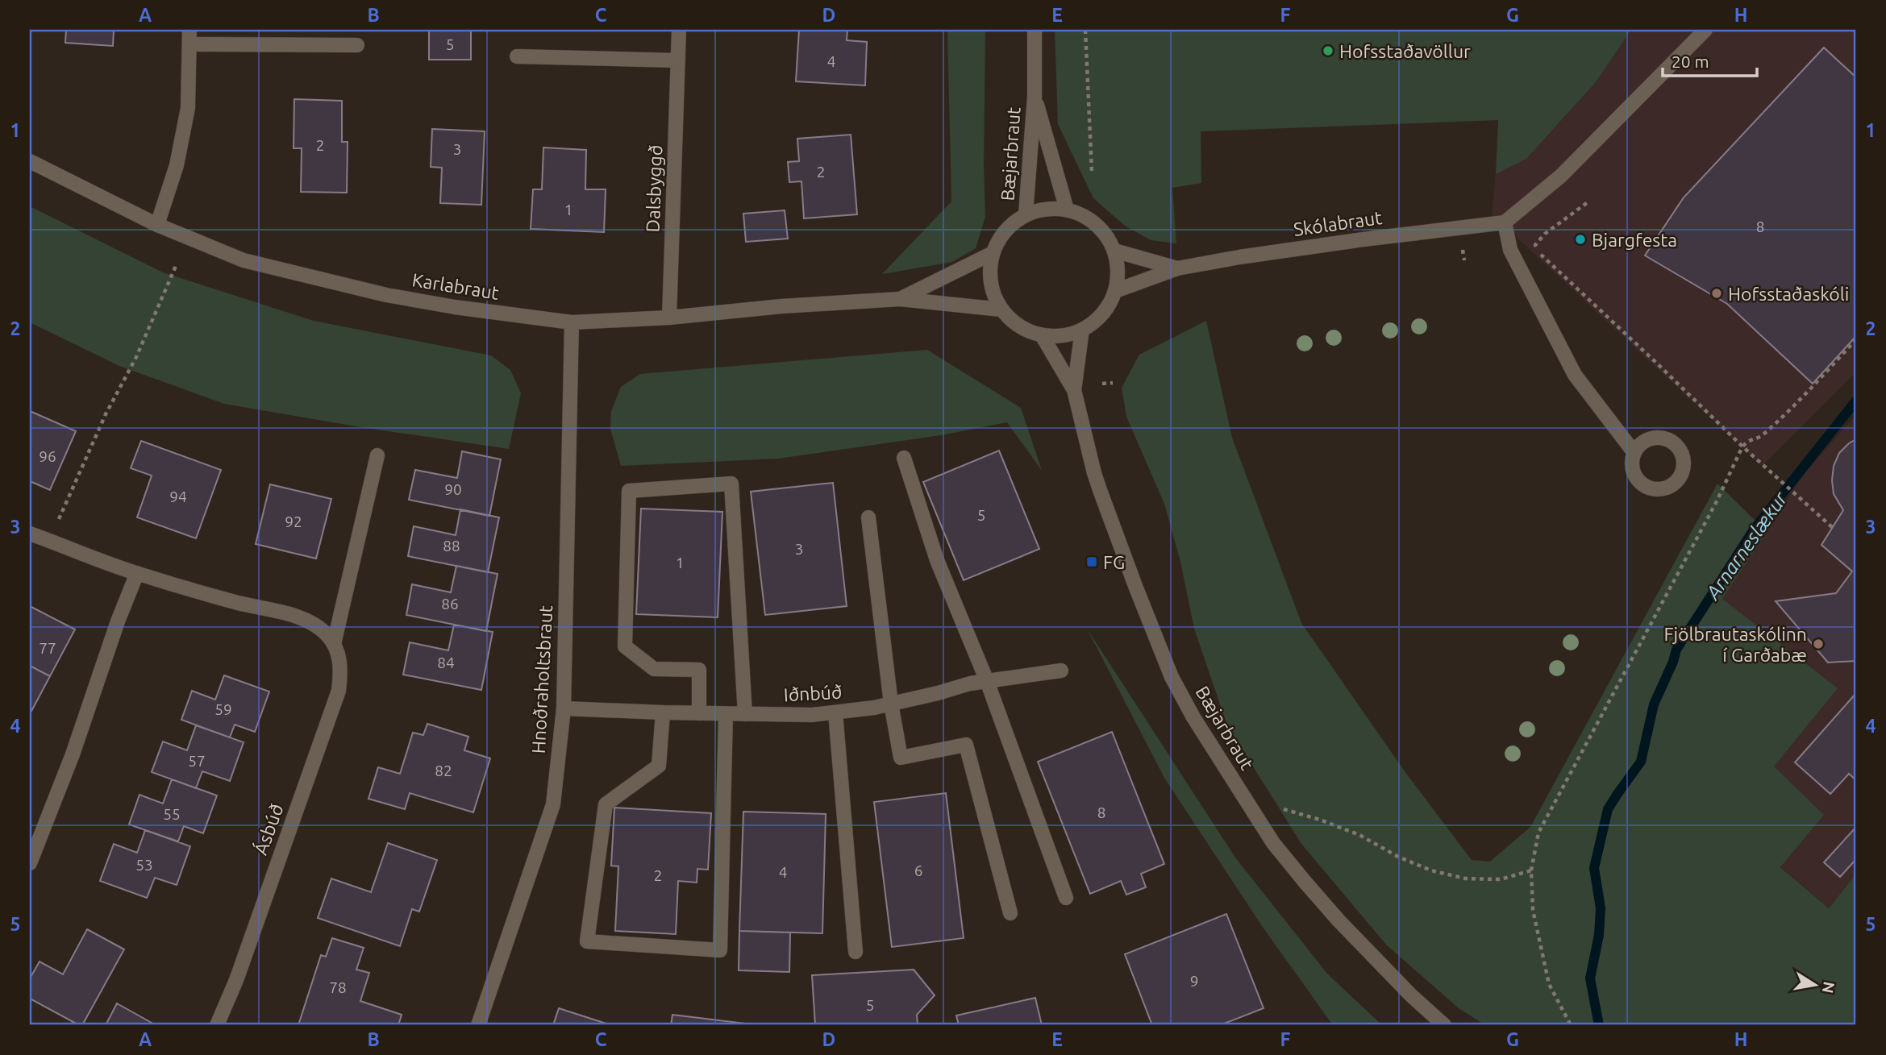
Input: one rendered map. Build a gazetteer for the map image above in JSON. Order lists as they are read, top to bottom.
{
  "streets": {
    "street": [
      "Bæjarbraut",
      "Dalsbyggð",
      "Skólabraut",
      "Karlabraut",
      "Hnoðraholtsbraut",
      "Iðnbúð",
      "Ásbúð"
    ]
  },
  "crossings": [
    ["Bæjarbraut", "Skólabraut"],
    ["Bæjarbraut", "Karlabraut"],
    ["Dalsbyggð", "Karlabraut"],
    ["Skólabraut", "Karlabraut"],
    ["Karlabraut", "Hnoðraholtsbraut"],
    ["Hnoðraholtsbraut", "Iðnbúð"]
  ],
  "water": ["Arnarneslækur"],
  "places": {
    "other": [
      "Hofsstaðavöllur",
      "Bjargfesta",
      "Hofsstaðaskóli",
      "Fjölbrautaskólinn í Garðabæ"
    ],
    "transit": ["FG"]
  },
  "house_numbers": [
    "5",
    "4",
    "2",
    "3",
    "2",
    "1",
    "8",
    "96",
    "90",
    "94",
    "5",
    "92",
    "88",
    "3",
    "1",
    "86",
    "77",
    "84",
    "59",
    "57",
    "82",
    "8",
    "55",
    "53",
    "6",
    "4",
    "2",
    "9",
    "78",
    "5"
  ],
  "scale_bar": "20 m",
  "north": "right",
  "grid": {
    "columns": [
      "A",
      "B",
      "C",
      "D",
      "E",
      "F",
      "G",
      "H"
    ],
    "rows": [
      "1",
      "2",
      "3",
      "4",
      "5"
    ]
  }
}
